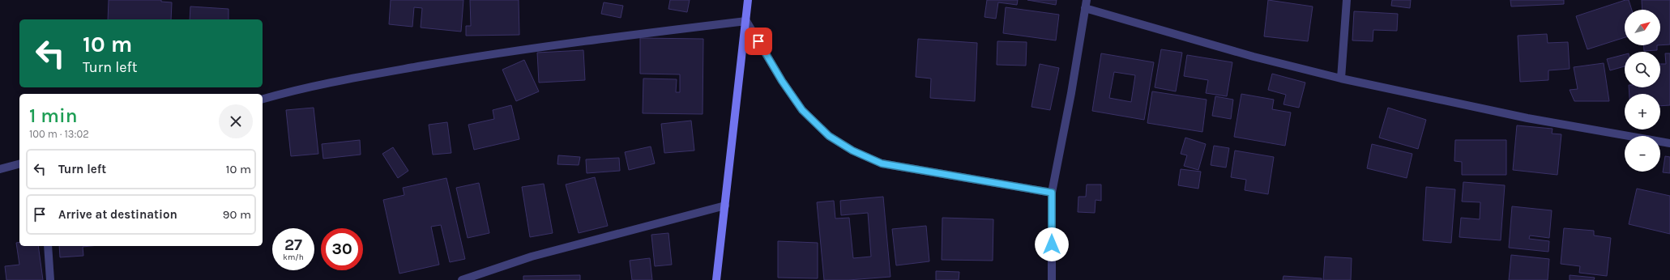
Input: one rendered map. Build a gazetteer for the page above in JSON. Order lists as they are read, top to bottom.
{
  "north": "top right",
  "page": {
    "map_buttons": ["+", "−"],
    "turn": ["10 m", "Turn left"],
    "heading": ["1 min", "100 m · 13:02"],
    "list": [
      {
        "name": "Turn left",
        "value": "10 m"
      },
      {
        "name": "Arrive at destination",
        "value": "90 m"
      }
    ],
    "speed": "27 km/h",
    "limit": "30"
  }
}
